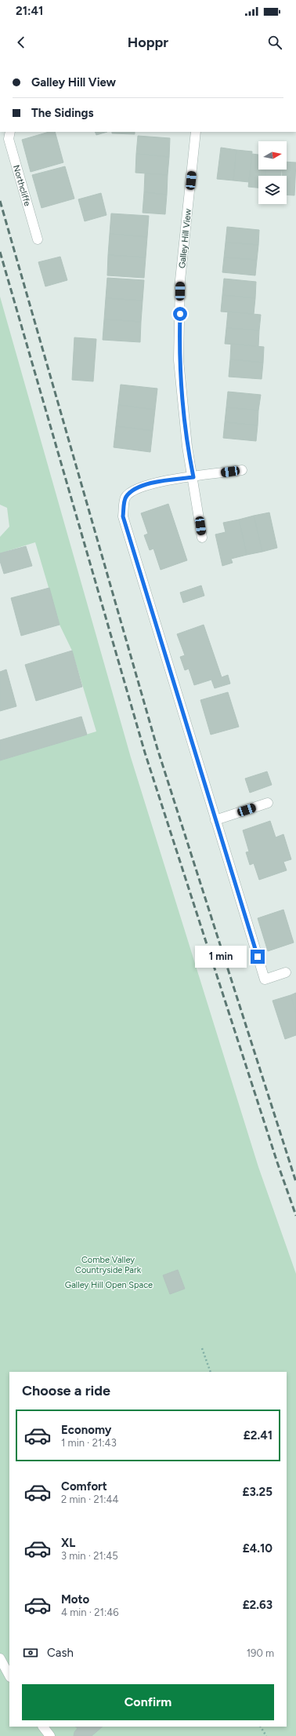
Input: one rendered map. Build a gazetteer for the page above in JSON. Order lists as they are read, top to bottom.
{
  "streets": {
    "street": ["Northcliffe", "Galley Hill View"]
  },
  "parks": ["Combe Valley Countryside Park", "Galley Hill Open Space"],
  "north": "right",
  "page": {
    "status": "21:41",
    "header": "Hoppr",
    "banner": ["Galley Hill View", "The Sidings"],
    "bubble": "1 min",
    "heading": "Choose a ride",
    "list": [
      {
        "name": "Economy",
        "note": "1 min · 21:43",
        "value": "£2.41"
      },
      {
        "name": "Comfort",
        "note": "2 min · 21:44",
        "value": "£3.25"
      },
      {
        "name": "XL",
        "note": "3 min · 21:45",
        "value": "£4.10"
      },
      {
        "name": "Moto",
        "note": "4 min · 21:46",
        "value": "£2.63"
      }
    ],
    "pay": ["Cash", "190 m"],
    "buttons": "Confirm"
  }
}
